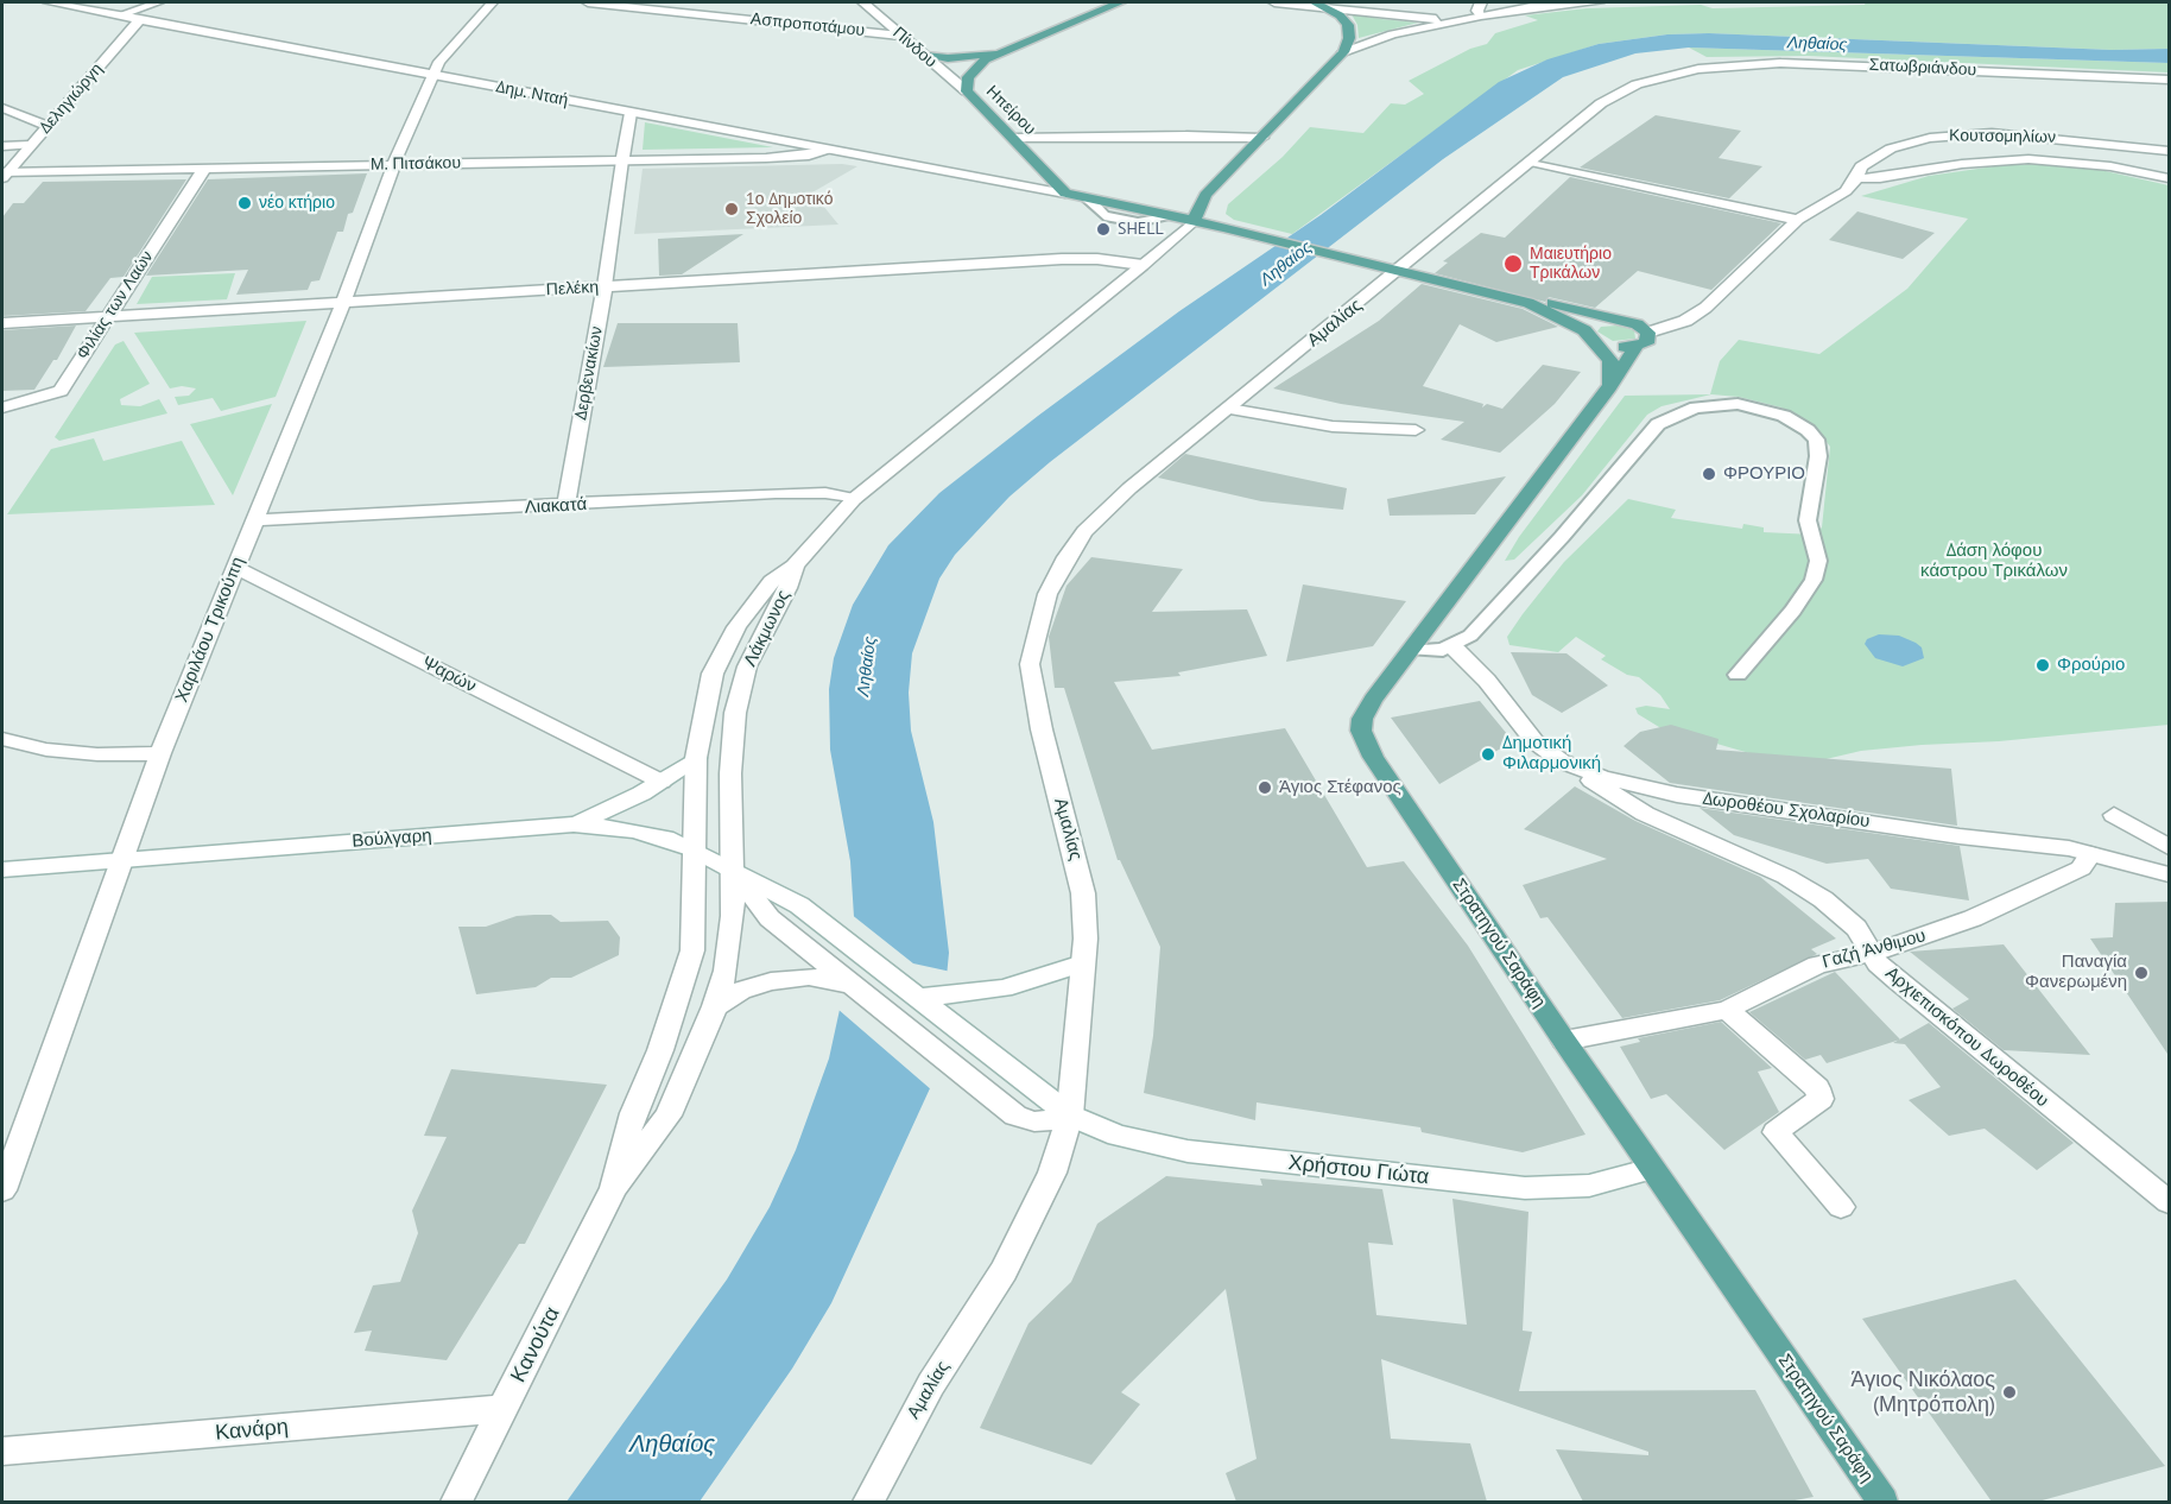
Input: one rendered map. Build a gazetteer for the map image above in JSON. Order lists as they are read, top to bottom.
{
  "streets": {
    "main road": ["Ηπείρου", "Στρατηγού Σαράφη"],
    "street": [
      "Ασπροποτάμου",
      "Πίνδου",
      "Σατωβριάνδου",
      "Δημ. Νταή",
      "Δεληγιώργη",
      "Κουτσομηλίων",
      "Μ. Πιτσάκου",
      "Πελέκη",
      "Φιλίας των Λαών",
      "Αμαλίας",
      "Δερβενακίων",
      "Λιακατά",
      "Λάκμωνος",
      "Χαριλάου Τρικούπη",
      "Ψαρών",
      "Δωροθέου Σχολαρίου",
      "Βούλγαρη",
      "Γαζή Άνθιμου",
      "Αρχιεπισκόπου Δωροθέου",
      "Χρήστου Γιώτα",
      "Κανούτα",
      "Κανάρη"
    ]
  },
  "crossings": [
    ["Ασπροποτάμου", "Πίνδου"],
    ["Πίνδου", "Ηπείρου"],
    ["Σατωβριάνδου", "Αμαλίας"],
    ["Δημ. Νταή", "Δεληγιώργη"],
    ["Δημ. Νταή", "Ηπείρου"],
    ["Δημ. Νταή", "Μ. Πιτσάκου"],
    ["Δημ. Νταή", "Δερβενακίων"],
    ["Δημ. Νταή", "Χαριλάου Τρικούπη"],
    ["Δεληγιώργη", "Μ. Πιτσάκου"],
    ["Κουτσομηλίων", "Στρατηγού Σαράφη"],
    ["Μ. Πιτσάκου", "Φιλίας των Λαών"],
    ["Μ. Πιτσάκου", "Δερβενακίων"],
    ["Μ. Πιτσάκου", "Χαριλάου Τρικούπη"],
    ["Πελέκη", "Φιλίας των Λαών"],
    ["Πελέκη", "Δερβενακίων"],
    ["Πελέκη", "Λάκμωνος"],
    ["Πελέκη", "Χαριλάου Τρικούπη"],
    ["Αμαλίας", "Χρήστου Γιώτα"],
    ["Δερβενακίων", "Λιακατά"],
    ["Λιακατά", "Λάκμωνος"],
    ["Λιακατά", "Χαριλάου Τρικούπη"],
    ["Λάκμωνος", "Βούλγαρη"],
    ["Λάκμωνος", "Κανούτα"],
    ["Χαριλάου Τρικούπη", "Ψαρών"],
    ["Χαριλάου Τρικούπη", "Βούλγαρη"],
    ["Δωροθέου Σχολαρίου", "Γαζή Άνθιμου"],
    ["Δωροθέου Σχολαρίου", "Αρχιεπισκόπου Δωροθέου"],
    ["Βούλγαρη", "Χρήστου Γιώτα"],
    ["Στρατηγού Σαράφη", "Γαζή Άνθιμου"],
    ["Στρατηγού Σαράφη", "Χρήστου Γιώτα"],
    ["Γαζή Άνθιμου", "Αρχιεπισκόπου Δωροθέου"],
    ["Κανούτα", "Κανάρη"]
  ],
  "water": ["Ληθαίος"],
  "parks": ["Δάση λόφου κάστρου Τρικάλων"],
  "places": [
    "νέο κτήριο",
    "1ο Δημοτικό Σχολείο",
    "SHELL",
    "Μαιευτήριο Τρικάλων",
    "ΦΡΟΥΡΙΟ",
    "Φρούριο",
    "Δημοτική Φιλαρμονική",
    "Άγιος Στέφανος",
    "Παναγία Φανερωμένη",
    "Άγιος Νικόλαος (Μητρόπολη)"
  ]
}
